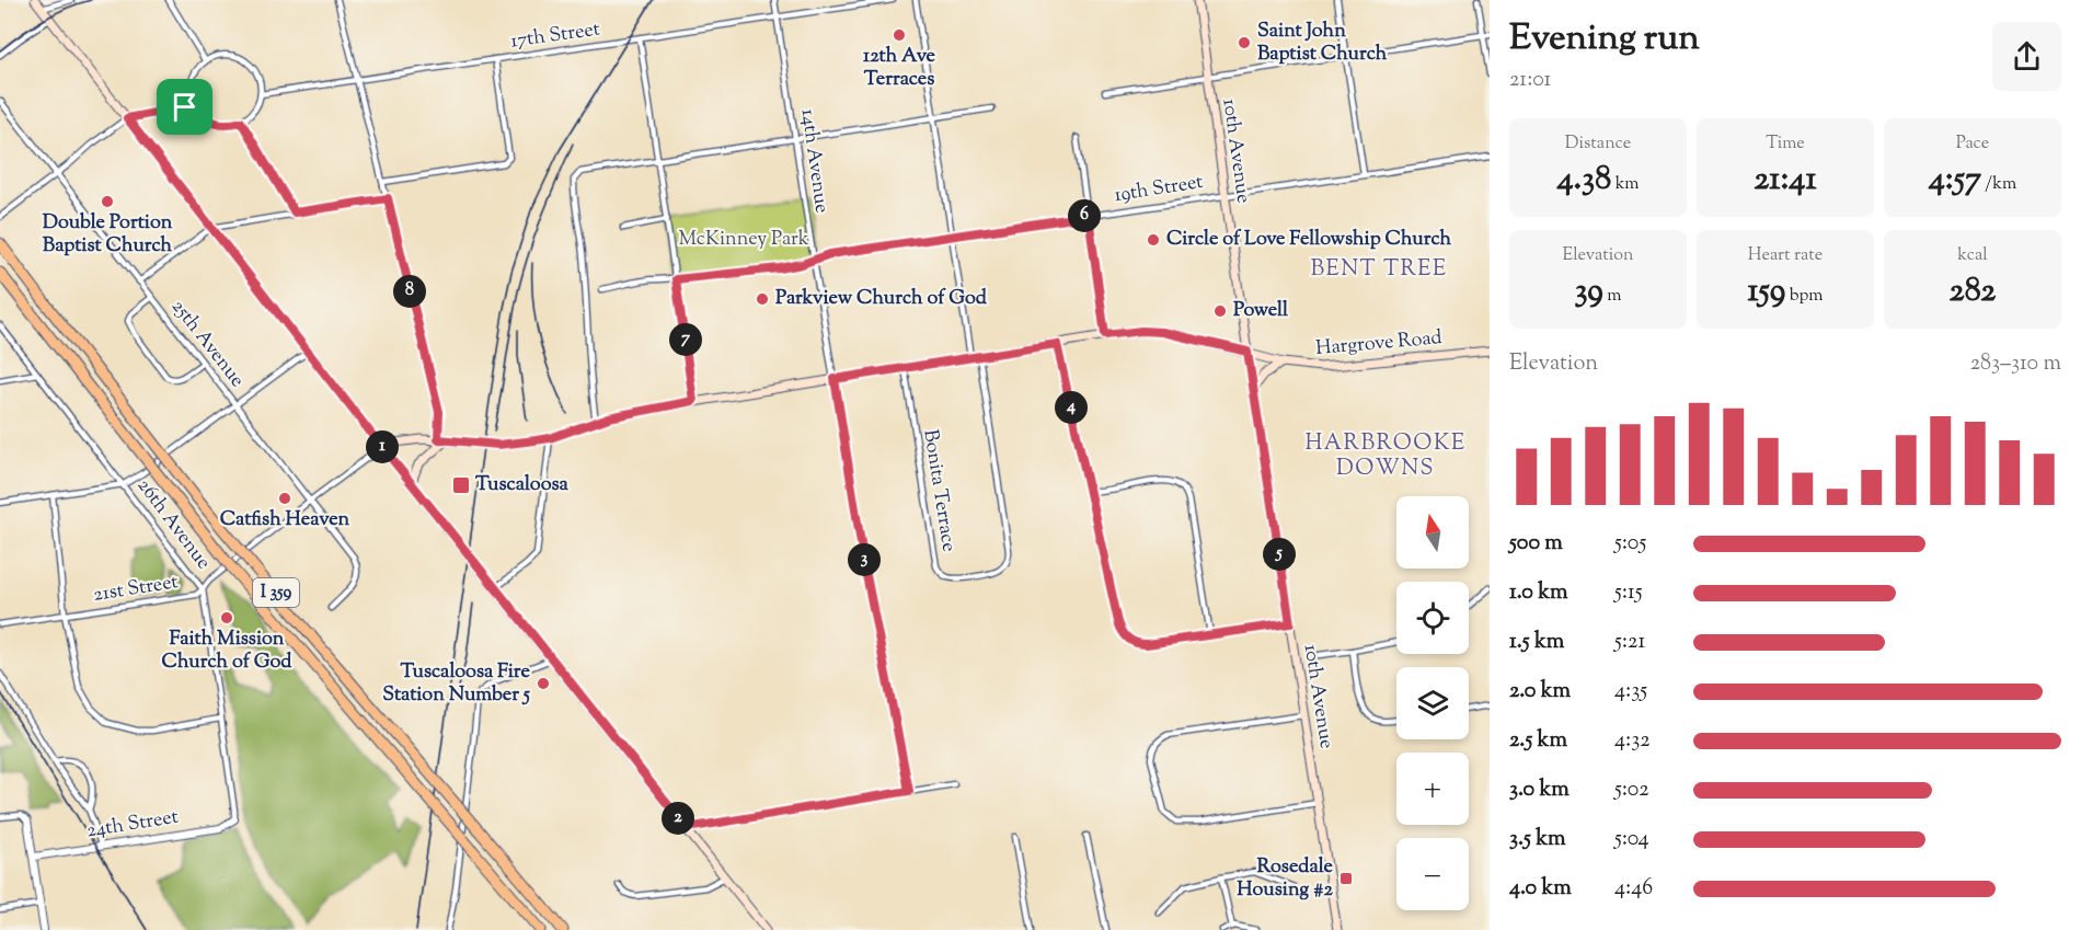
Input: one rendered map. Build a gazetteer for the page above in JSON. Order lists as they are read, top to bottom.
{
  "streets": {
    "highway": ["I 359"],
    "main road": ["10th Avenue", "Hargrove Road"],
    "street": [
      "17th Street",
      "14th Avenue",
      "19th Street",
      "25th Avenue",
      "Bonita Terrace",
      "26th Avenue",
      "21st Street",
      "24th Street"
    ]
  },
  "crossings": [
    ["17th Street", "14th Avenue"],
    ["10th Avenue", "19th Street"],
    ["10th Avenue", "Hargrove Road"],
    ["14th Avenue", "19th Street"],
    ["14th Avenue", "Hargrove Road"],
    ["25th Avenue", "21st Street"],
    ["Hargrove Road", "Bonita Terrace"],
    ["Hargrove Road", "21st Street"],
    ["26th Avenue", "21st Street"],
    ["26th Avenue", "24th Street"]
  ],
  "districts": ["BENT TREE", "HARBROOKE DOWNS"],
  "parks": ["McKinney Park"],
  "places": {
    "other": [
      "12th Ave Terraces",
      "Saint John Baptist Church",
      "Double Portion Baptist Church",
      "Circle of Love Fellowship Church",
      "Parkview Church of God",
      "Powell",
      "Catfish Heaven",
      "Faith Mission Church of God",
      "Tuscaloosa Fire Station Number 5"
    ],
    "transit": ["Tuscaloosa", "Rosedale Housing #2"]
  },
  "north": "top",
  "page": {
    "heading": ["Evening run", "21:01"],
    "stats": [
      ["Distance", "4.38 km"],
      ["Time", "21:41"],
      ["Pace", "4:57 /km"],
      ["Elevation", "39 m"],
      ["Heart rate", "159 bpm"],
      ["kcal", "282"]
    ],
    "pins": [
      "6",
      "8",
      "7",
      "4",
      "1",
      "5",
      "3",
      "2"
    ],
    "chart": ["Elevation", "283–310 m"],
    "map_buttons": ["+", "−"],
    "list": [
      {
        "name": "500 m",
        "note": "5:05"
      },
      {
        "name": "1.0 km",
        "note": "5:15"
      },
      {
        "name": "1.5 km",
        "note": "5:21"
      },
      {
        "name": "2.0 km",
        "note": "4:35"
      },
      {
        "name": "2.5 km",
        "note": "4:32"
      },
      {
        "name": "3.0 km",
        "note": "5:02"
      },
      {
        "name": "3.5 km",
        "note": "5:04"
      },
      {
        "name": "4.0 km",
        "note": "4:46"
      }
    ]
  }
}
